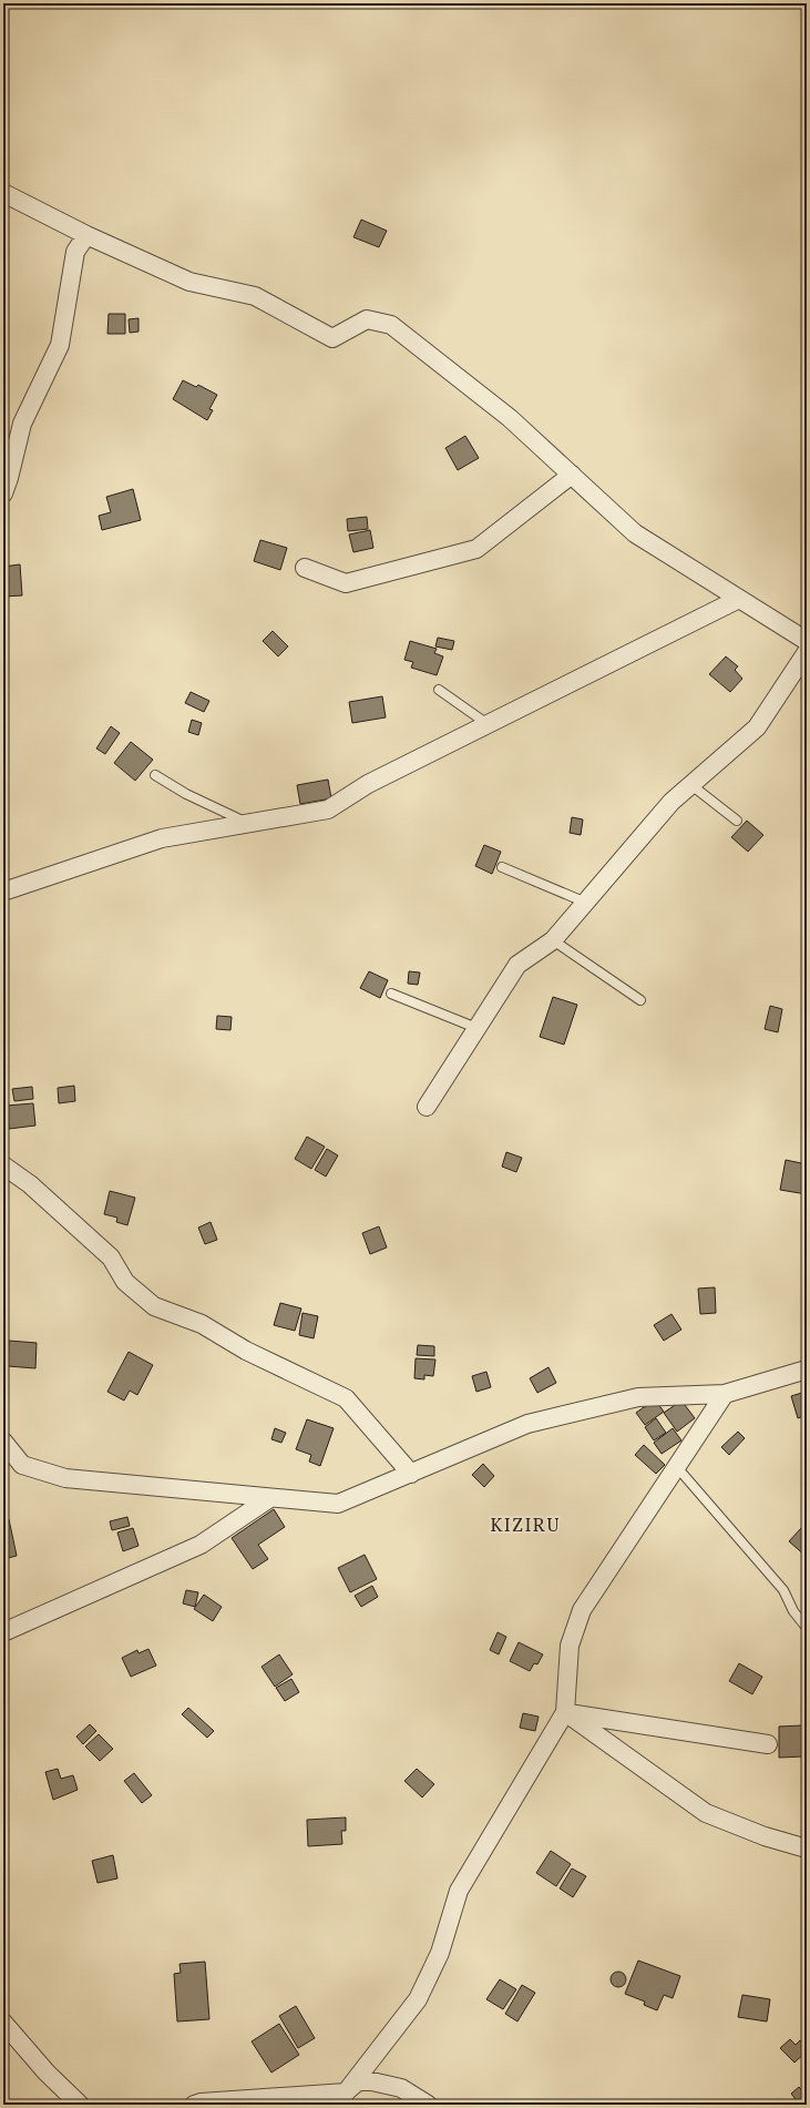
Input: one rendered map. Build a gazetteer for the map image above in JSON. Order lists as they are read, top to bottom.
{
  "districts": ["KIZIRU"]
}
